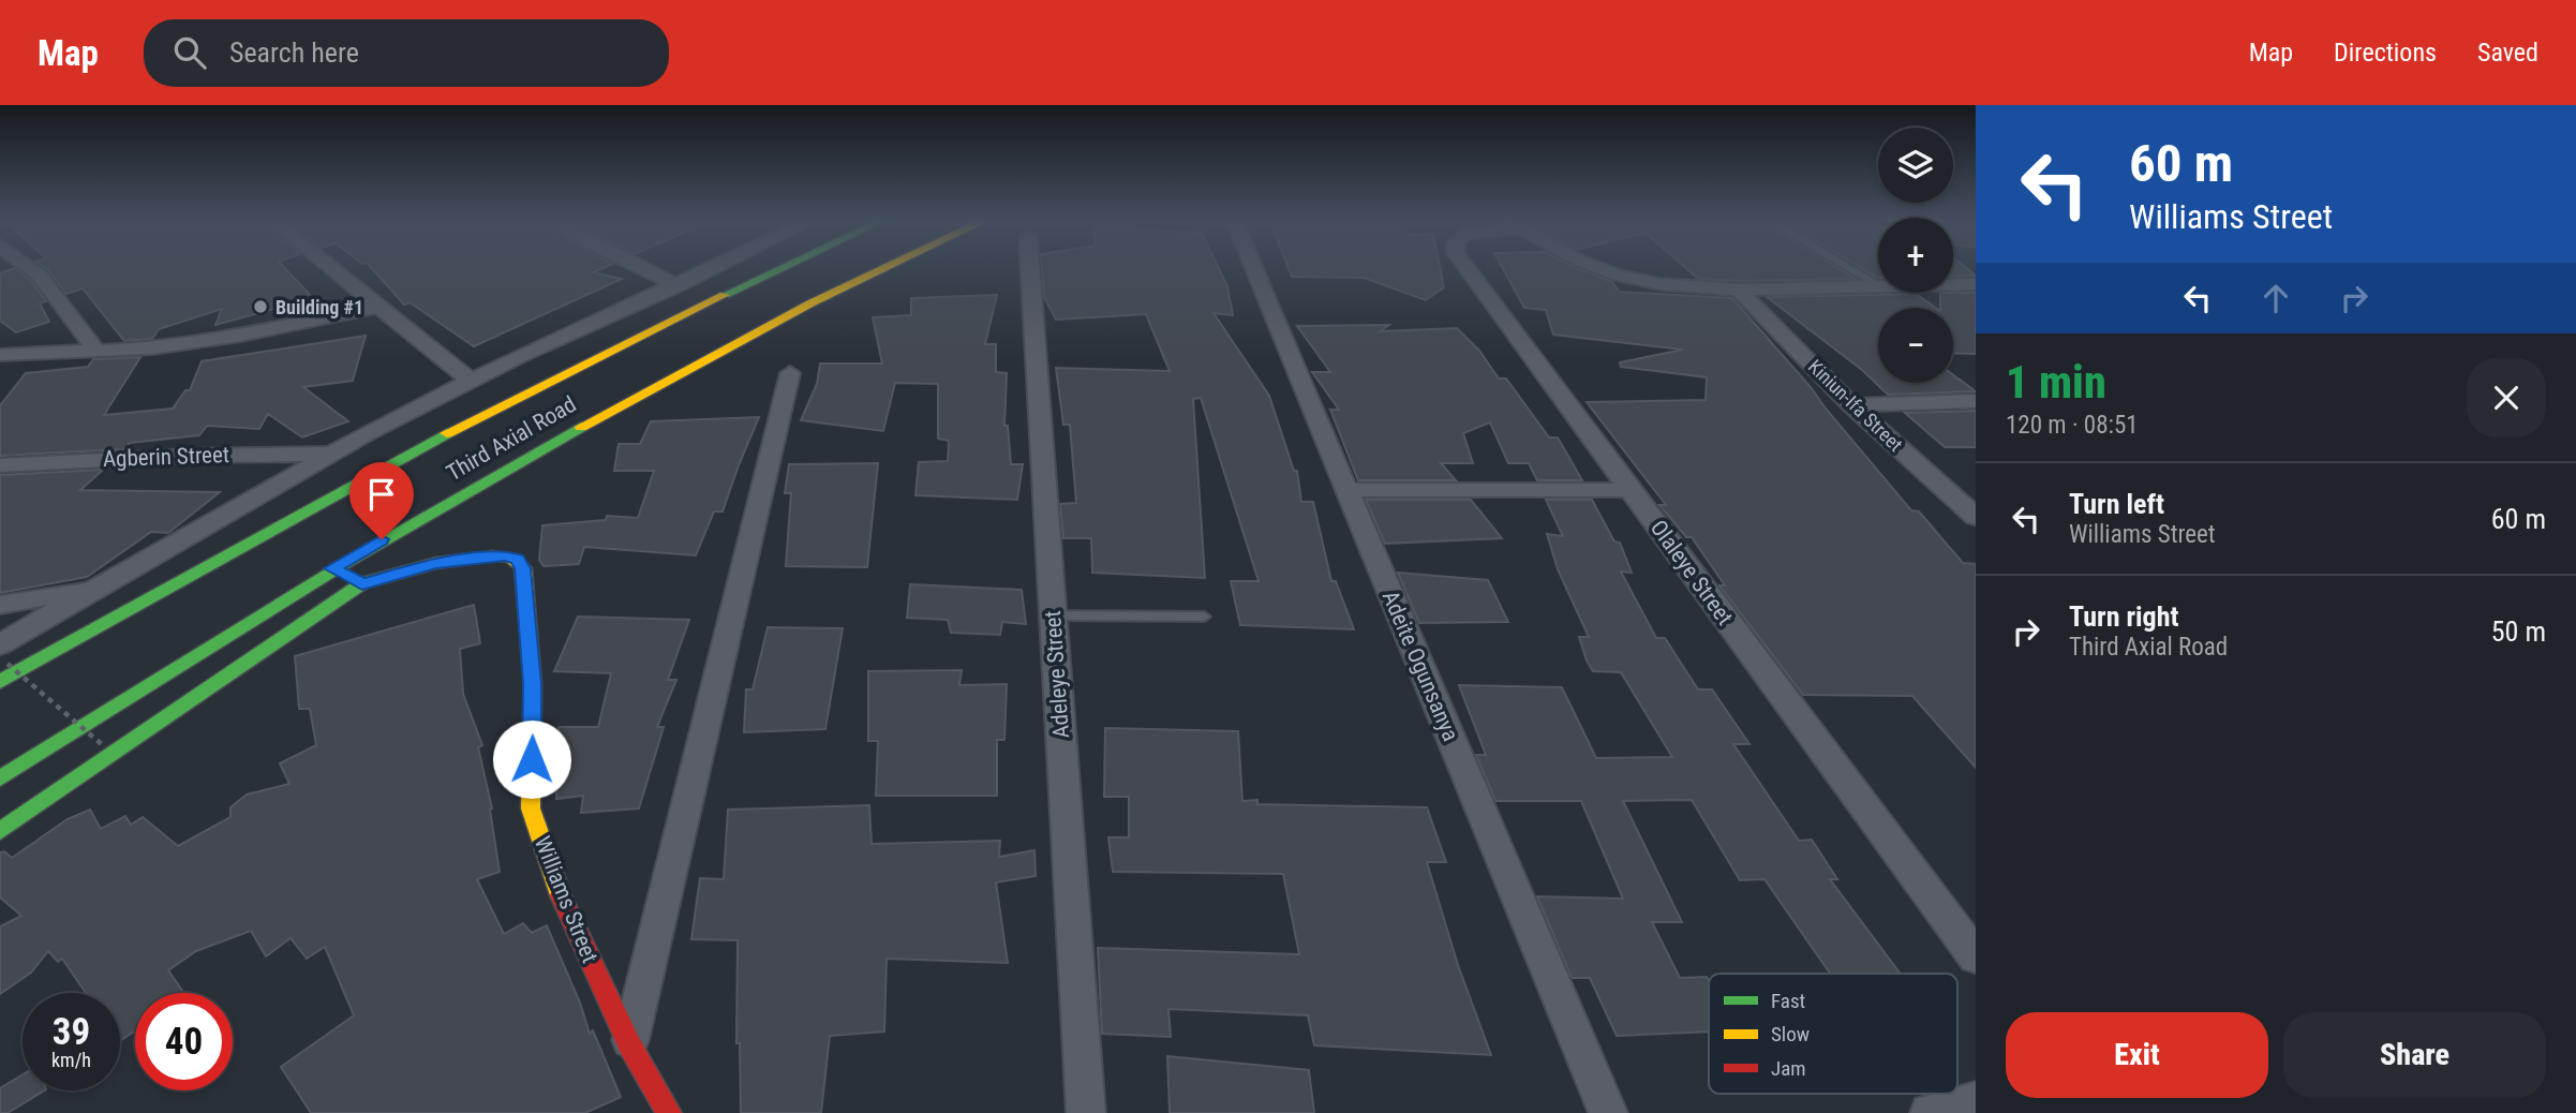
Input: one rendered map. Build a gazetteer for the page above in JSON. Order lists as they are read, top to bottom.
{
  "streets": {
    "main road": ["Third Axial Road", "Williams Street"],
    "street": [
      "Kiniun-Ifa Street",
      "Agberin Street",
      "Olaleye Street",
      "Adeite Ogunsanya",
      "Adeleye Street"
    ]
  },
  "places": ["Building #1"],
  "legend": ["Fast", "Slow", "Jam"],
  "page": {
    "header": "Map",
    "search": "Search here",
    "nav": ["Map", "Directions", "Saved"],
    "turn": ["60 m", "Williams Street"],
    "map_buttons": ["+", "−"],
    "heading": ["1 min", "120 m · 08:51"],
    "list": [
      {
        "name": "Turn left",
        "note": "Williams Street",
        "value": "60 m"
      },
      {
        "name": "Turn right",
        "note": "Third Axial Road",
        "value": "50 m"
      }
    ],
    "speed": "39 km/h",
    "limit": "40",
    "buttons": ["Exit", "Share"]
  }
}
